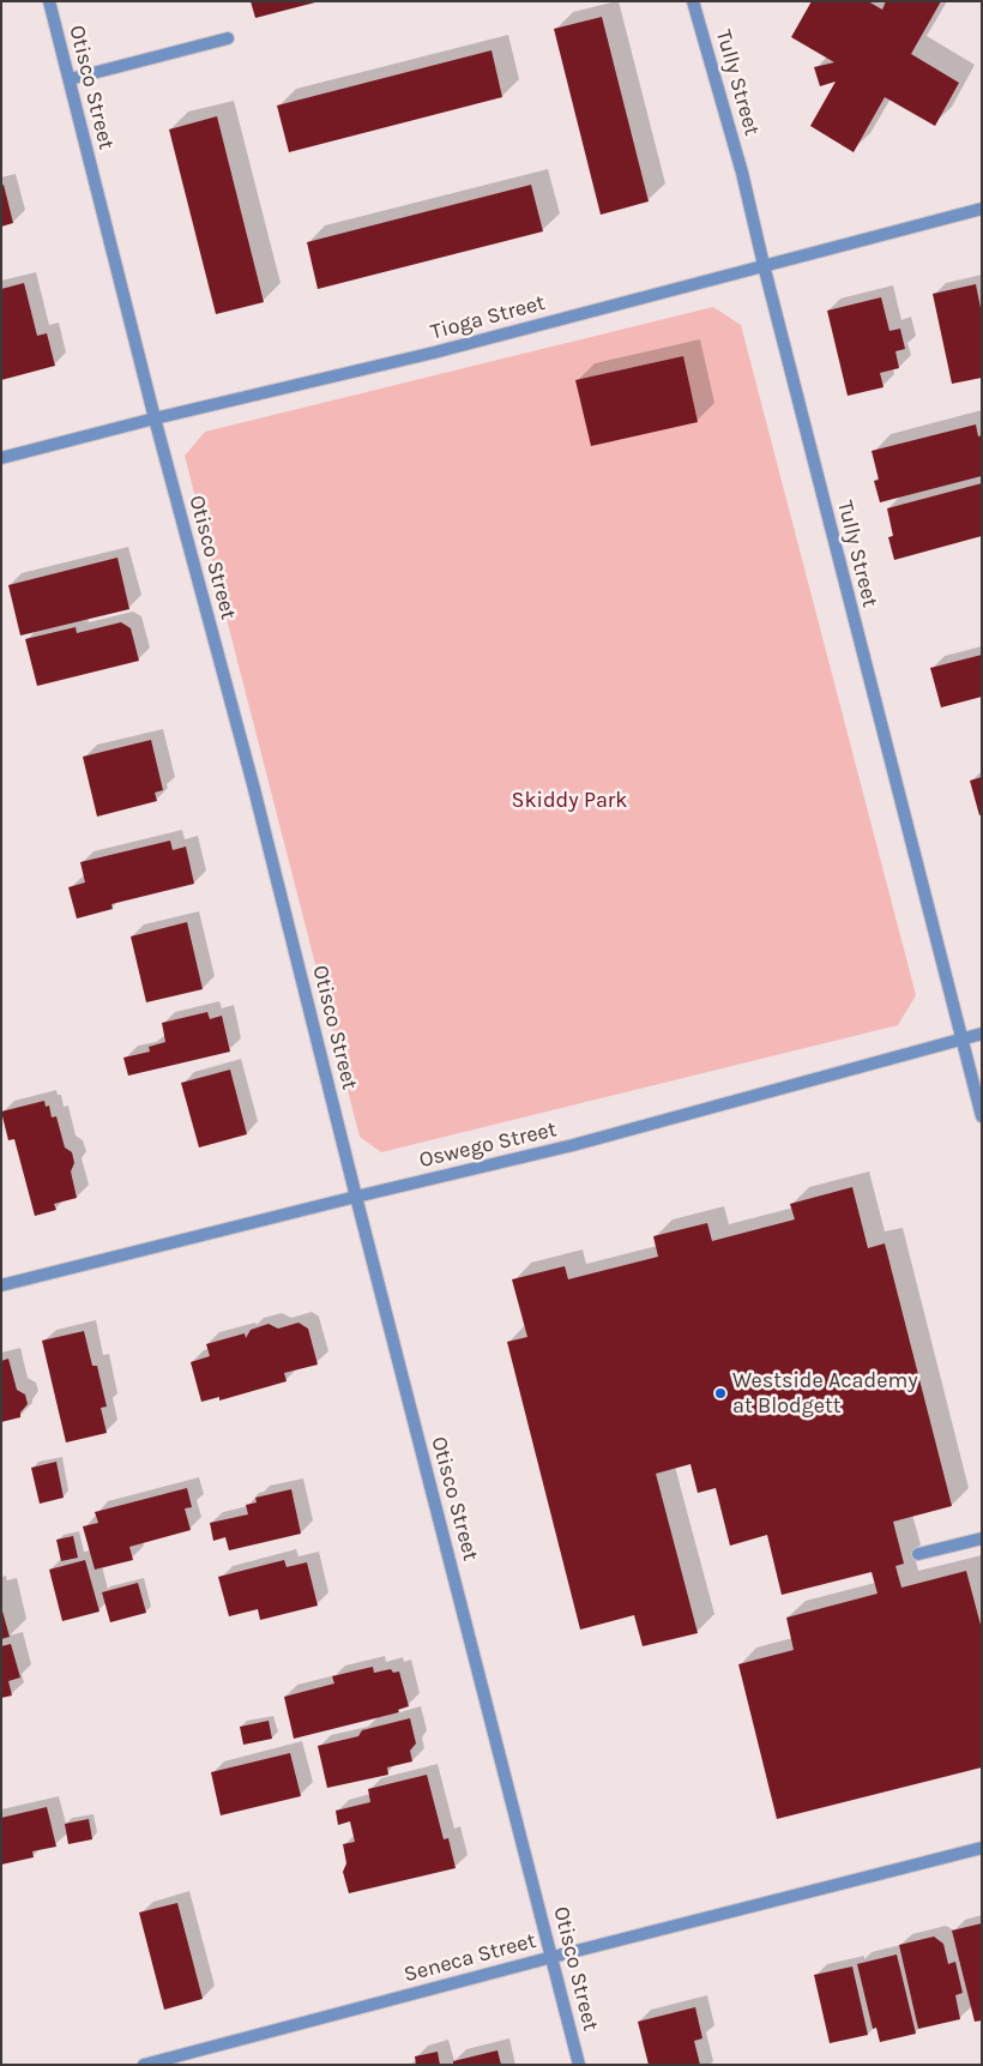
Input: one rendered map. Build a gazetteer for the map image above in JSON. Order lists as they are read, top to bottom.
{
  "streets": {
    "street": [
      "Tully Street",
      "Otisco Street",
      "Tioga Street",
      "Oswego Street",
      "Seneca Street"
    ]
  },
  "crossings": [
    ["Tully Street", "Tioga Street"],
    ["Tully Street", "Oswego Street"],
    ["Otisco Street", "Tioga Street"],
    ["Otisco Street", "Oswego Street"],
    ["Otisco Street", "Seneca Street"]
  ],
  "parks": ["Skiddy Park"],
  "places": ["Westside Academy at Blodgett"]
}
